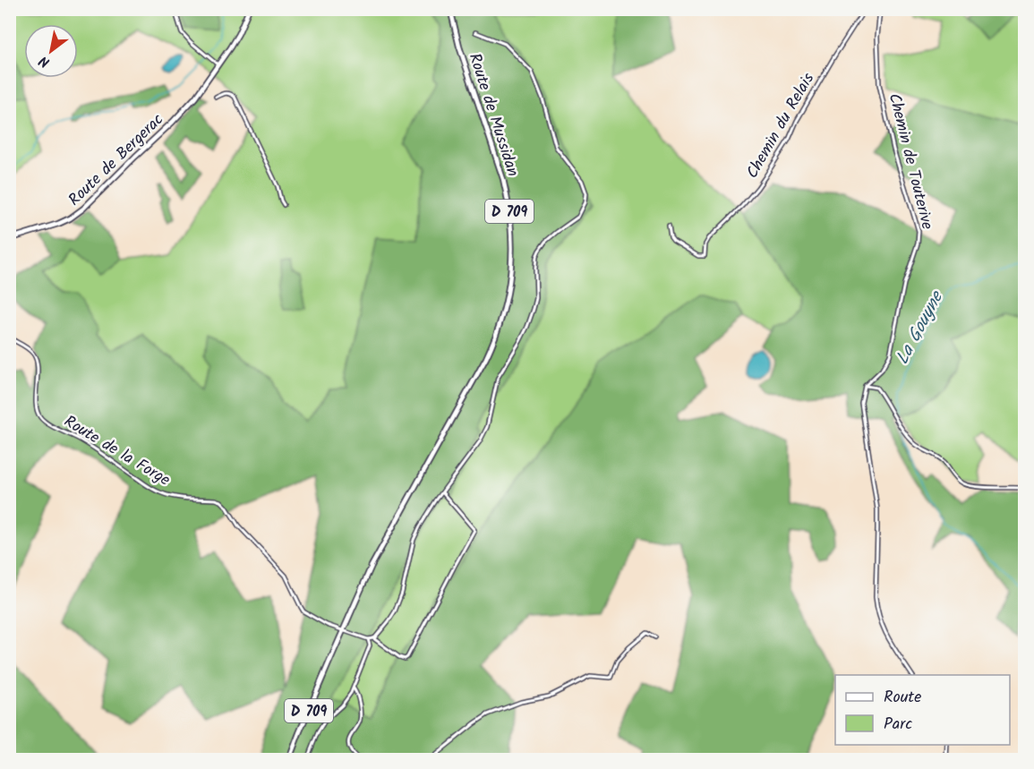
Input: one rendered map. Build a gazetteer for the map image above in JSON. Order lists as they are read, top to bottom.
{
  "streets": {
    "main road": ["Route de Mussidan", "Route de Bergerac", "D 709"],
    "street": ["Chemin du Relais", "Chemin de Touterive", "Route de la Forge"]
  },
  "crossings": [
    ["Route de Mussidan", "D 709"],
    ["Route de Mussidan", "Route de la Forge"],
    ["D 709", "Route de la Forge"]
  ],
  "water": ["La Gouyne"],
  "legend": ["Route", "Parc"],
  "north": "bottom left"
}
